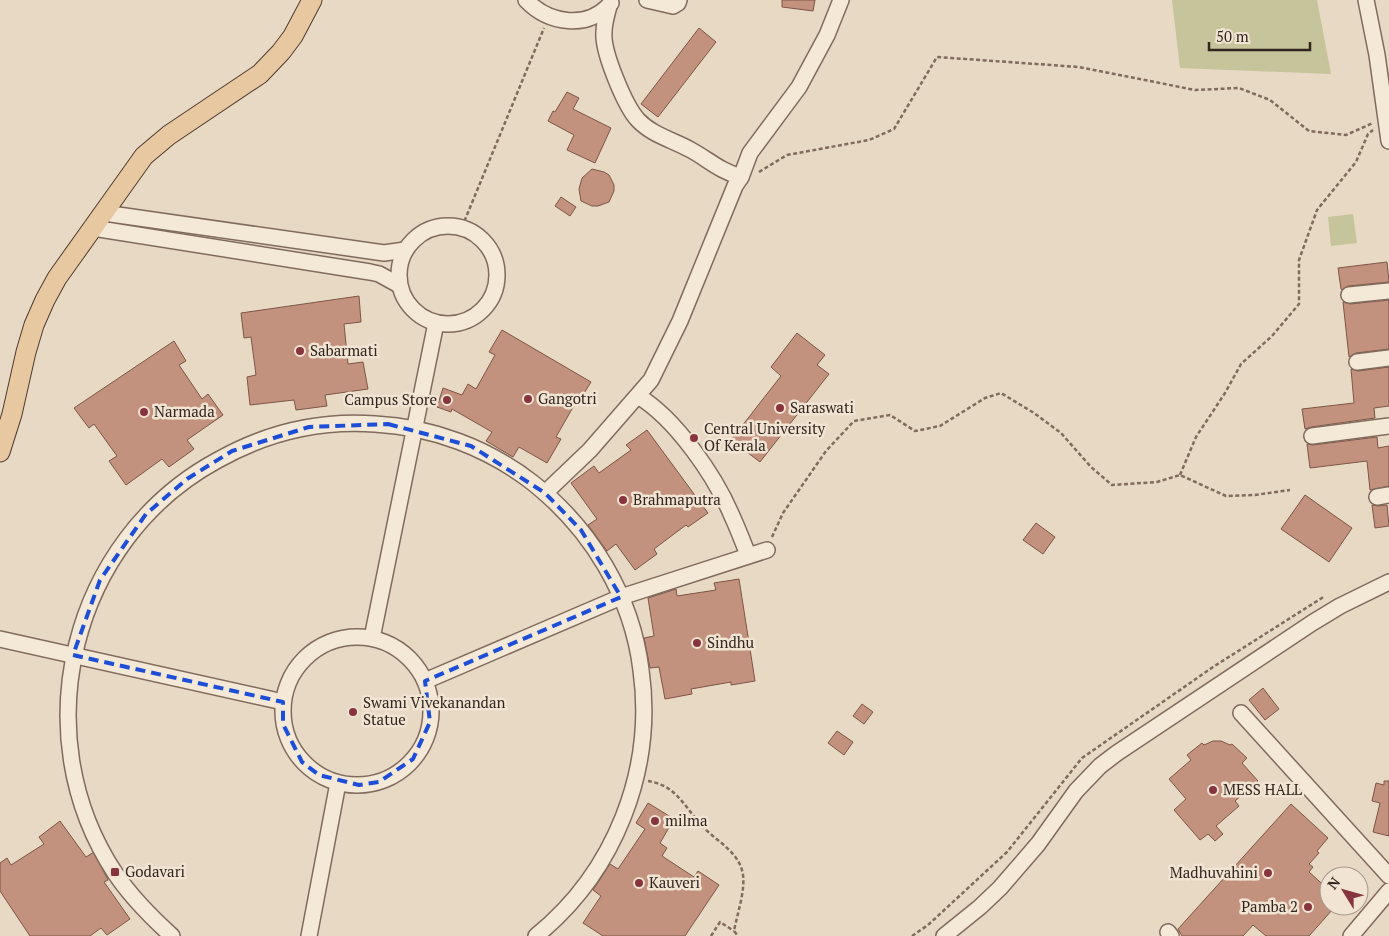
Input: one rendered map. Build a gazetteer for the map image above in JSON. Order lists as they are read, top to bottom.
{
  "places": {
    "other": [
      "Sabarmati",
      "Gangotri",
      "Campus Store",
      "Saraswati",
      "Narmada",
      "Central University Of Kerala",
      "Brahmaputra",
      "Sindhu",
      "Swami Vivekanandan Statue",
      "MESS HALL",
      "milma",
      "Madhuvahini",
      "Kauveri",
      "Pamba 2"
    ],
    "transit": ["Godavari"]
  },
  "scale_bar": "50 m",
  "north": "top left"
}
